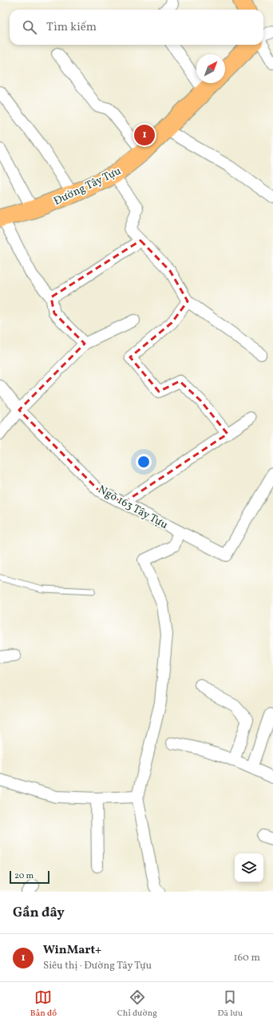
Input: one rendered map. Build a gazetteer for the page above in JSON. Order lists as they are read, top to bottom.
{
  "streets": {
    "main road": ["Đường Tây Tựu"],
    "street": ["Ngõ 163 Tây Tựu"]
  },
  "scale_bar": "20 m",
  "north": "top right",
  "page": {
    "search": "Tìm kiếm",
    "pins": "1",
    "scale": "20 m",
    "heading": "Gần đây",
    "list": [
      {
        "mark": "1",
        "name": "WinMart+",
        "note": "Siêu thị · Đường Tây Tựu",
        "value": "160 m"
      }
    ],
    "nav": ["Bản đồ", "Chỉ đường", "Đã lưu"]
  }
}
